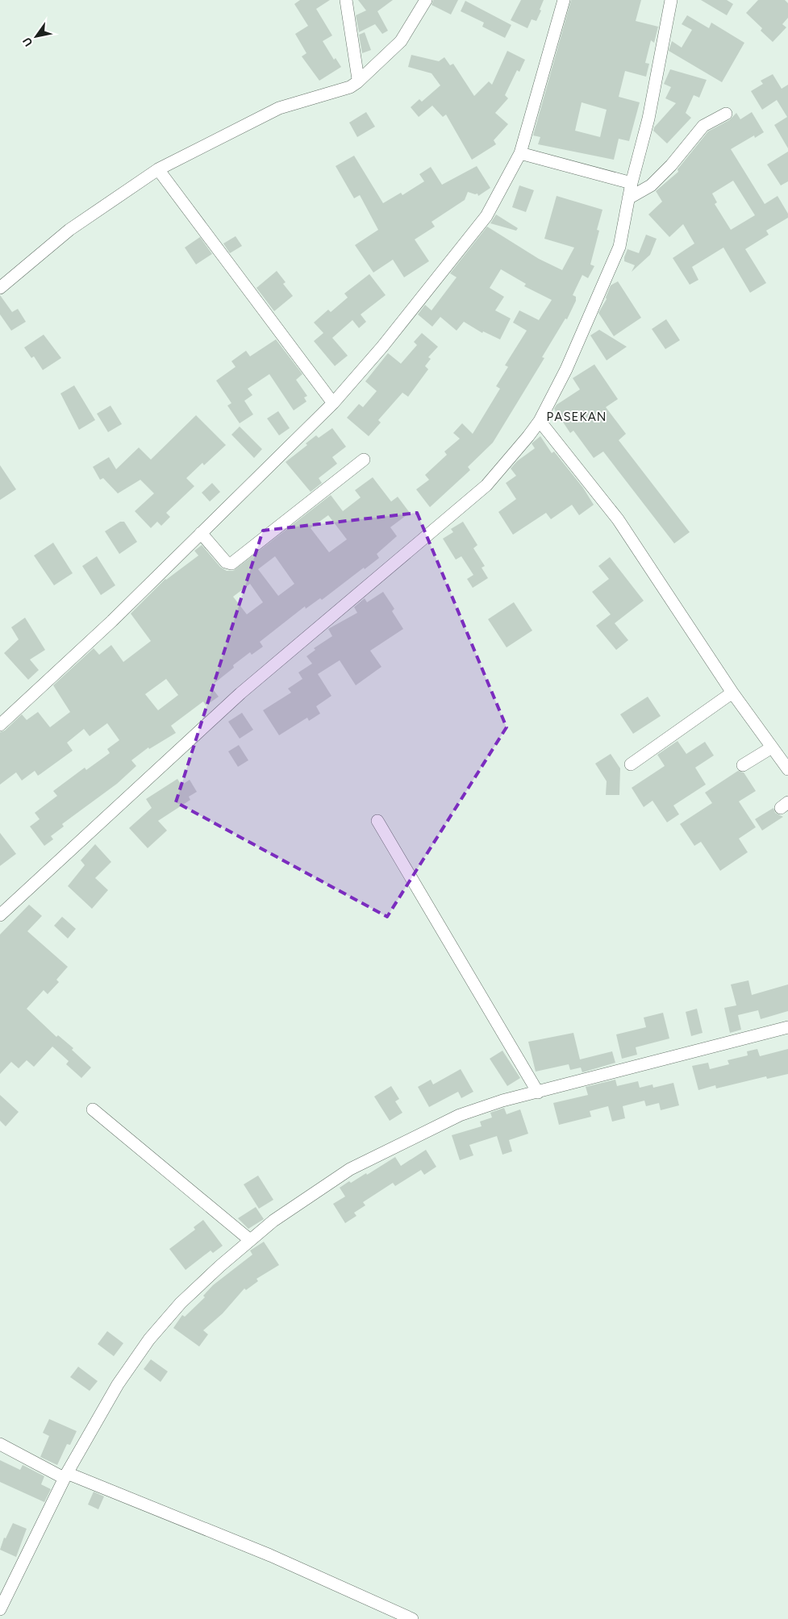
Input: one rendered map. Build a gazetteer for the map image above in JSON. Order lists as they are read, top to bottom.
{
  "districts": ["PASEKAN"],
  "north": "bottom left"
}
